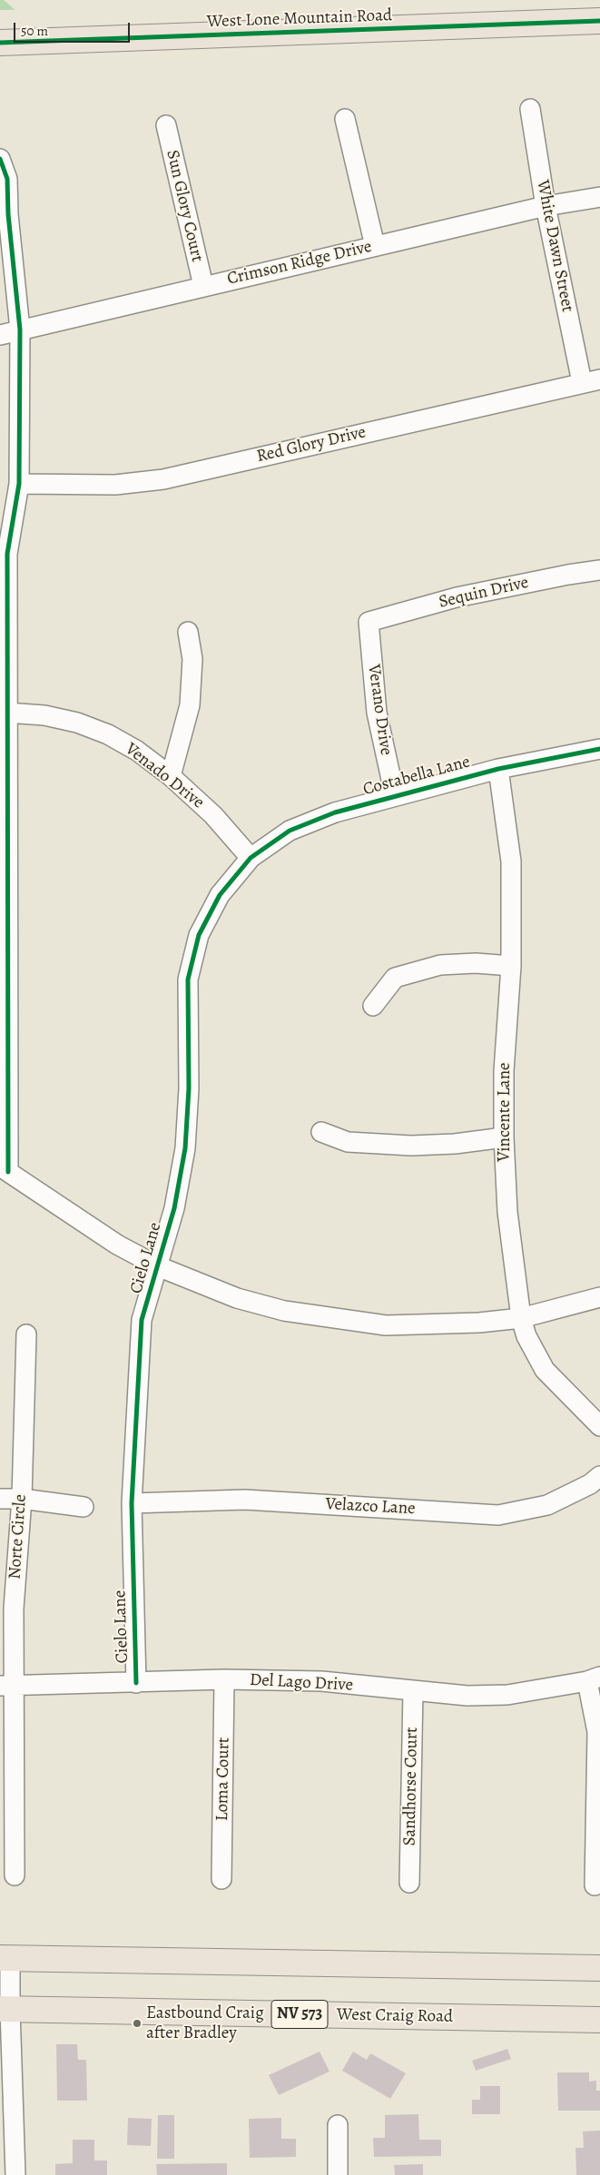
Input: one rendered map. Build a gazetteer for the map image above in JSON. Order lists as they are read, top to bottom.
{
  "streets": {
    "main road": ["West Lone Mountain Road", "NV 573", "West Craig Road"],
    "street": [
      "Sun Glory Court",
      "White Dawn Street",
      "Crimson Ridge Drive",
      "Red Glory Drive",
      "Sequin Drive",
      "Verano Drive",
      "Venado Drive",
      "Costabella Lane",
      "Vincente Lane",
      "Cielo Lane",
      "Velazco Lane",
      "Norte Circle",
      "Del Lago Drive",
      "Loma Court",
      "Sandhorse Court"
    ]
  },
  "crossings": [
    ["Sun Glory Court", "Crimson Ridge Drive"],
    ["White Dawn Street", "Crimson Ridge Drive"],
    ["White Dawn Street", "Red Glory Drive"],
    ["Sequin Drive", "Verano Drive"],
    ["Verano Drive", "Costabella Lane"],
    ["Venado Drive", "Costabella Lane"],
    ["Venado Drive", "Cielo Lane"],
    ["Costabella Lane", "Vincente Lane"],
    ["Costabella Lane", "Cielo Lane"],
    ["Cielo Lane", "Velazco Lane"],
    ["Cielo Lane", "Del Lago Drive"],
    ["Norte Circle", "Del Lago Drive"],
    ["Del Lago Drive", "Loma Court"],
    ["Del Lago Drive", "Sandhorse Court"]
  ],
  "places": ["Eastbound Craig after Bradley"],
  "scale_bar": "50 m"
}
